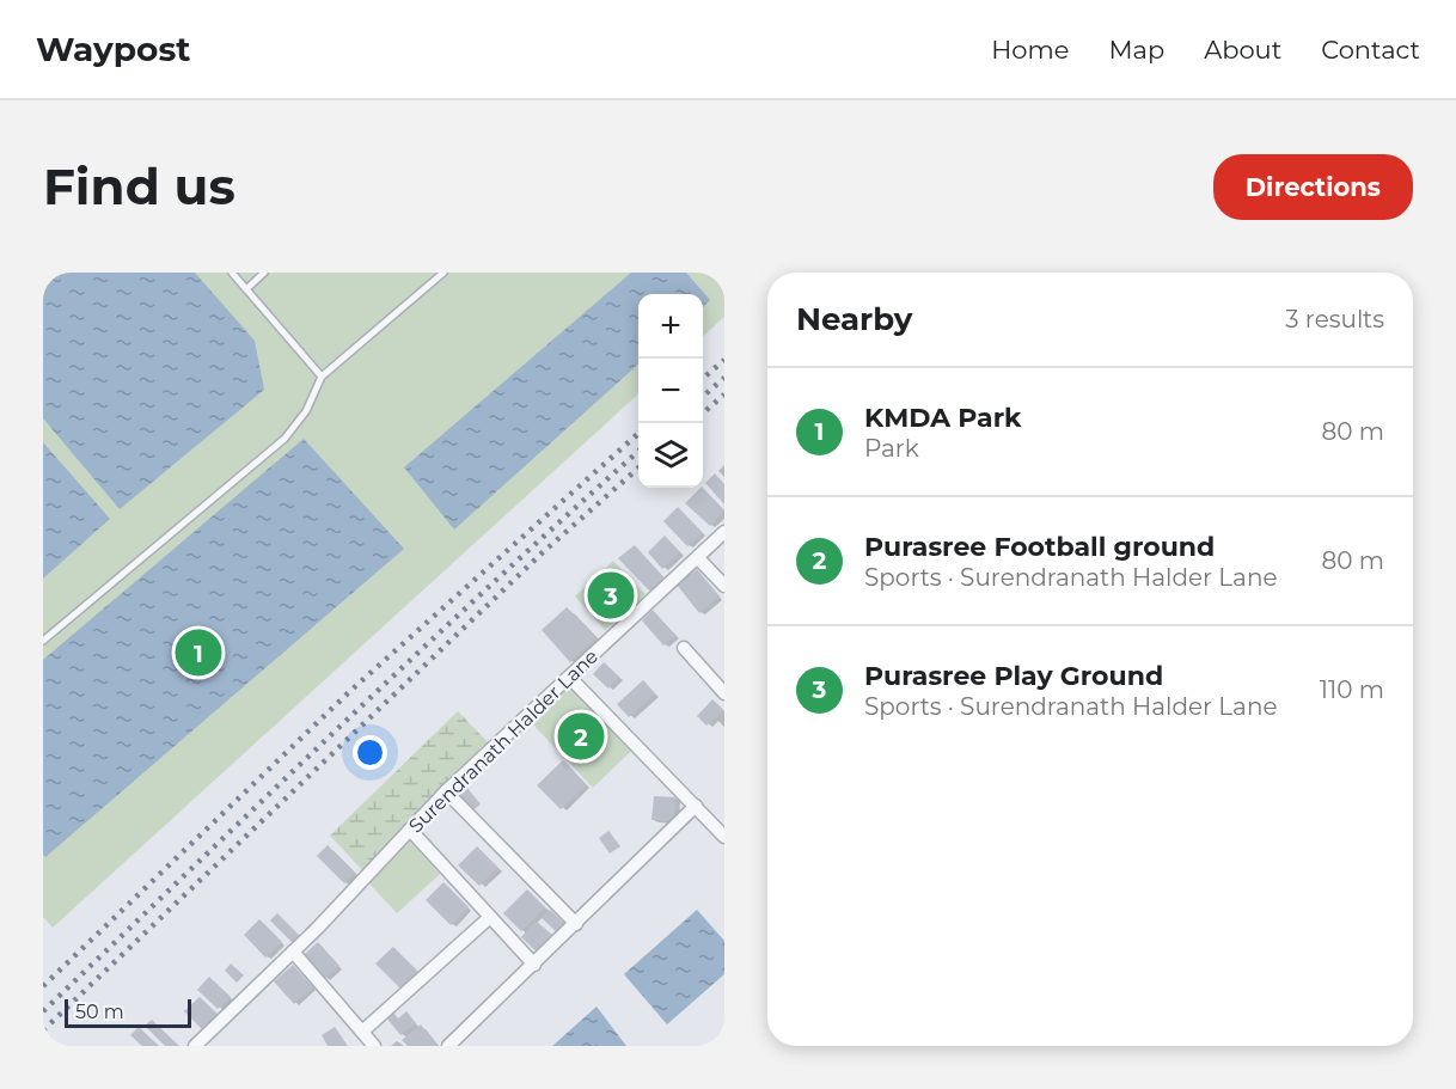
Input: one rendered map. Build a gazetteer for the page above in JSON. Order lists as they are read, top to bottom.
{
  "streets": {
    "street": ["Surendranath Halder Lane"]
  },
  "scale_bar": "50 m",
  "page": {
    "header": "Waypost",
    "nav": [
      "Home",
      "Map",
      "About",
      "Contact"
    ],
    "buttons": "Directions",
    "title": "Find us",
    "heading": ["Nearby", "3 results"],
    "map_buttons": ["+", "−"],
    "list": [
      {
        "mark": "1",
        "name": "KMDA Park",
        "note": "Park",
        "value": "80 m"
      },
      {
        "mark": "2",
        "name": "Purasree Football ground",
        "note": "Sports · Surendranath Halder Lane",
        "value": "80 m"
      },
      {
        "mark": "3",
        "name": "Purasree Play Ground",
        "note": "Sports · Surendranath Halder Lane",
        "value": "110 m"
      }
    ],
    "pins": ["3", "1", "2"],
    "scale": "50 m"
  }
}
